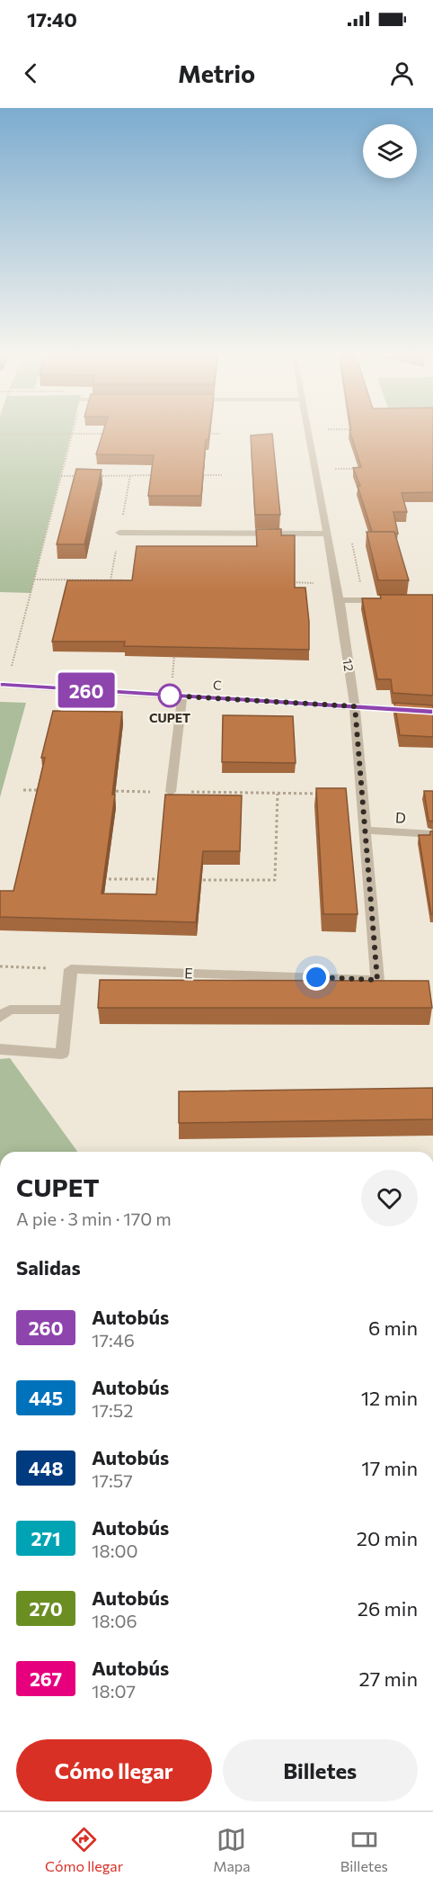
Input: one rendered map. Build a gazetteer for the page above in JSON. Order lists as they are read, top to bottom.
{
  "streets": {
    "street": [
      "12",
      "C",
      "D",
      "E"
    ]
  },
  "crossings": [
    ["12", "C"],
    ["12", "D"],
    ["12", "E"]
  ],
  "places": ["CUPET"],
  "lines": ["bus line 260"],
  "page": {
    "status": "17:40",
    "header": "Metrio",
    "on_map": "260",
    "heading": [
      ["CUPET", "A pie · 3 min · 170 m"],
      "Salidas"
    ],
    "list": [
      {
        "mark": "260",
        "name": "Autobús",
        "note": "17:46",
        "value": "6 min"
      },
      {
        "mark": "445",
        "name": "Autobús",
        "note": "17:52",
        "value": "12 min"
      },
      {
        "mark": "448",
        "name": "Autobús",
        "note": "17:57",
        "value": "17 min"
      },
      {
        "mark": "271",
        "name": "Autobús",
        "note": "18:00",
        "value": "20 min"
      },
      {
        "mark": "270",
        "name": "Autobús",
        "note": "18:06",
        "value": "26 min"
      },
      {
        "mark": "267",
        "name": "Autobús",
        "note": "18:07",
        "value": "27 min"
      }
    ],
    "buttons": ["Cómo llegar", "Billetes"],
    "tabs": ["Cómo llegar", "Mapa", "Billetes"]
  }
}
